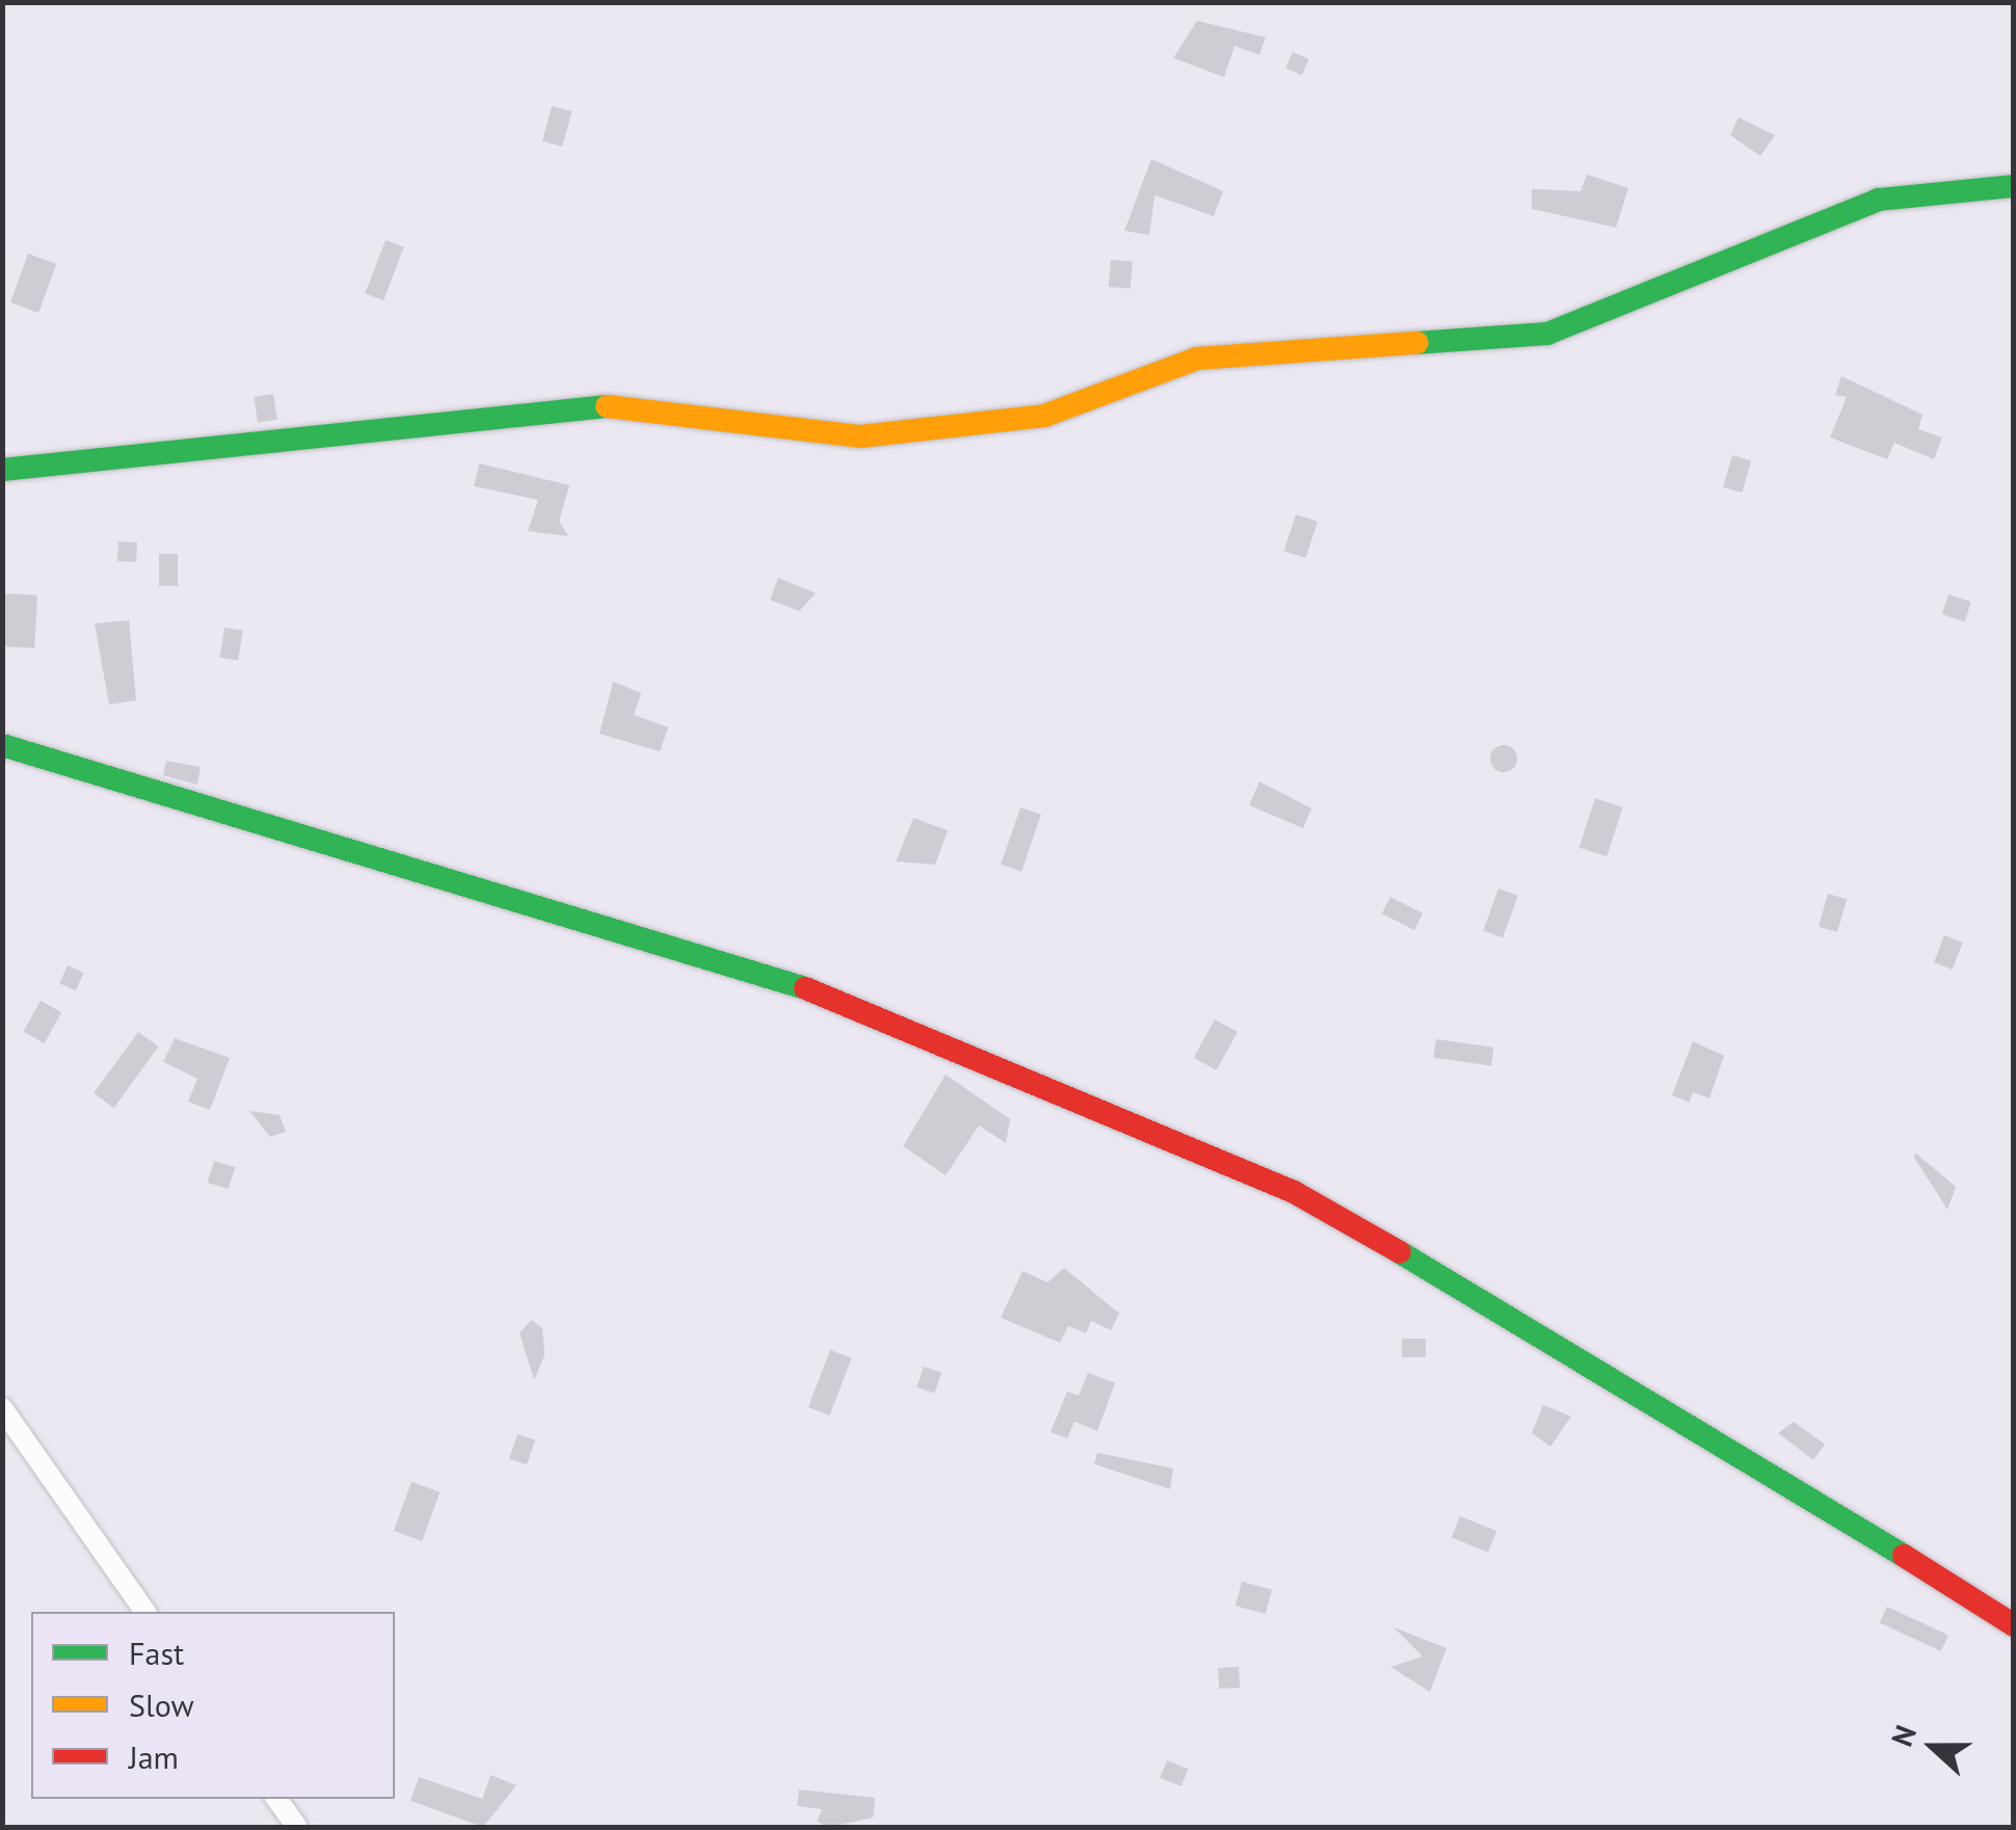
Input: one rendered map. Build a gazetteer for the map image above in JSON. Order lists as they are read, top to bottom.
{
  "legend": ["Fast", "Slow", "Jam"],
  "north": "left"
}
